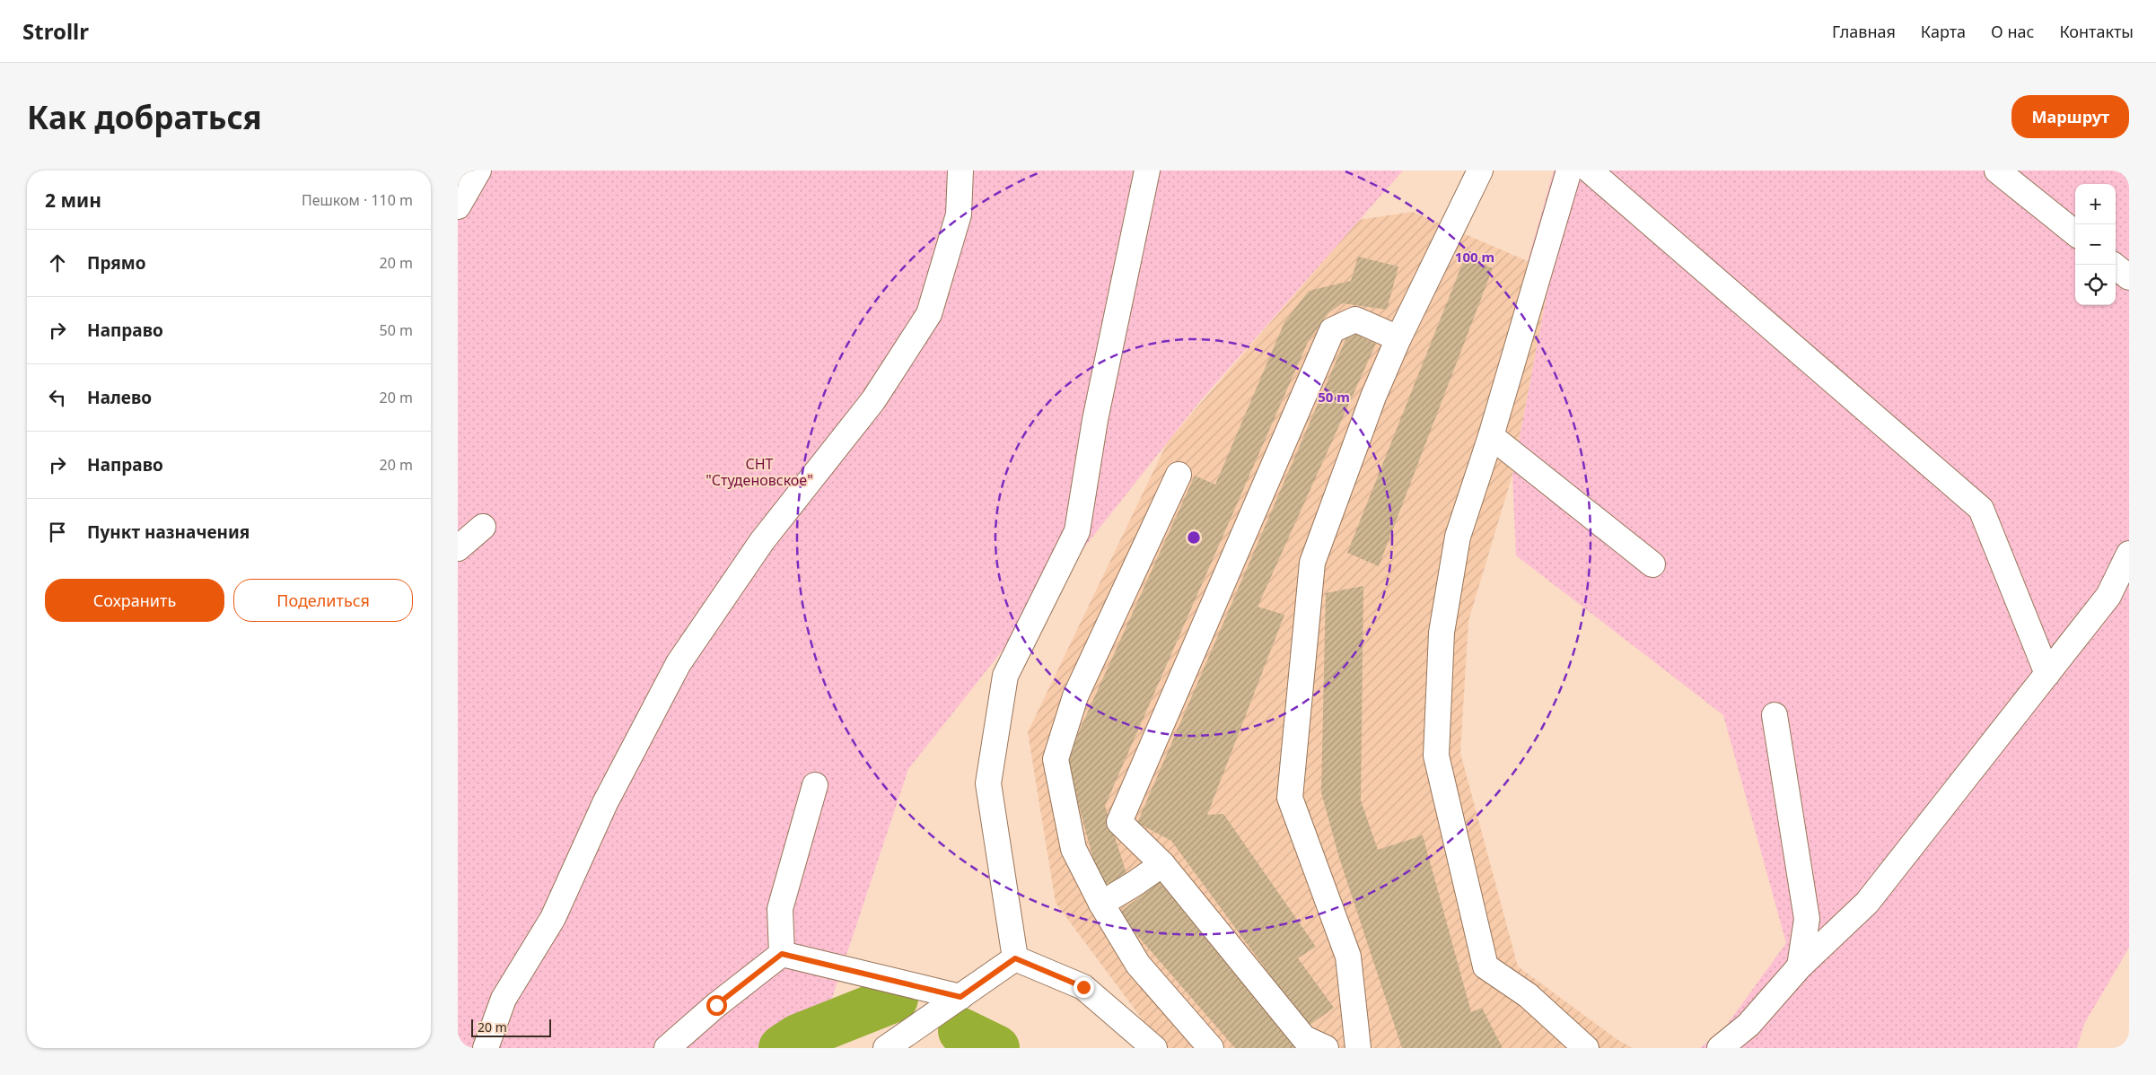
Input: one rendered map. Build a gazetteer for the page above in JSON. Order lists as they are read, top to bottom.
{
  "parks": ["СНТ \"Студеновское\""],
  "scale_bar": "20 m",
  "page": {
    "header": "Strollr",
    "nav": [
      "Главная",
      "Карта",
      "О нас",
      "Контакты"
    ],
    "buttons": [
      "Маршрут",
      ["Сохранить", "Поделиться"]
    ],
    "title": "Как добраться",
    "heading": ["2 мин", "Пешком · 110 m"],
    "map_buttons": ["+", "−"],
    "list": [
      ["Прямо", "20 m"],
      ["Направо", "50 m"],
      ["Налево", "20 m"],
      ["Направо", "20 m"],
      "Пункт назначения"
    ],
    "scale": "20 m"
  },
  "rings": ["100 m", "50 m"]
}
